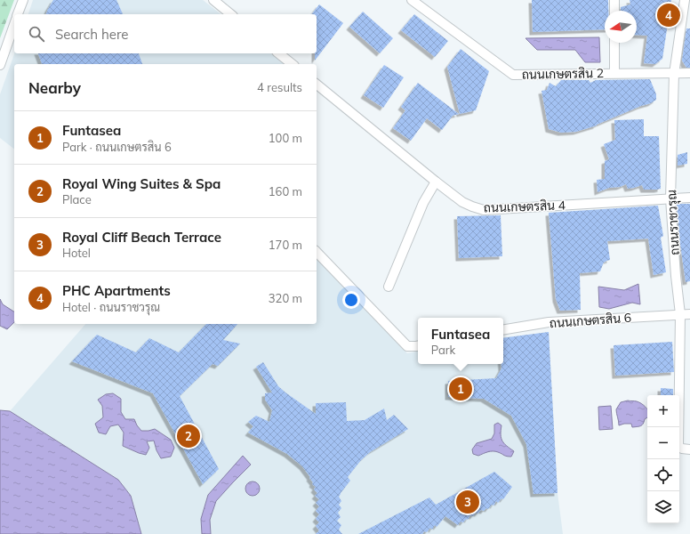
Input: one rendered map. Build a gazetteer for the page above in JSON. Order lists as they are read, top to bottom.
{
  "streets": {
    "street": [
      "ถนนเกษตรสิน 2",
      "ถนนเกษตรสิน 4",
      "ถนนราชวรุณ",
      "ถนนเกษตรสิน 6"
    ]
  },
  "crossings": [
    ["ถนนเกษตรสิน 2", "ถนนราชวรุณ"],
    ["ถนนเกษตรสิน 4", "ถนนราชวรุณ"],
    ["ถนนราชวรุณ", "ถนนเกษตรสิน 6"]
  ],
  "north": "left",
  "page": {
    "pins": [
      "4",
      "1",
      "2",
      "3"
    ],
    "search": "Search here",
    "heading": ["Nearby", "4 results"],
    "list": [
      {
        "mark": "1",
        "name": "Funtasea",
        "note": "Park · ถนนเกษตรสิน 6",
        "value": "100 m"
      },
      {
        "mark": "2",
        "name": "Royal Wing Suites & Spa",
        "note": "Place",
        "value": "160 m"
      },
      {
        "mark": "3",
        "name": "Royal Cliff Beach Terrace",
        "note": "Hotel",
        "value": "170 m"
      },
      {
        "mark": "4",
        "name": "PHC Apartments",
        "note": "Hotel · ถนนราชวรุณ",
        "value": "320 m"
      }
    ],
    "popup": ["Funtasea", "Park"],
    "map_buttons": ["+", "−"]
  }
}
